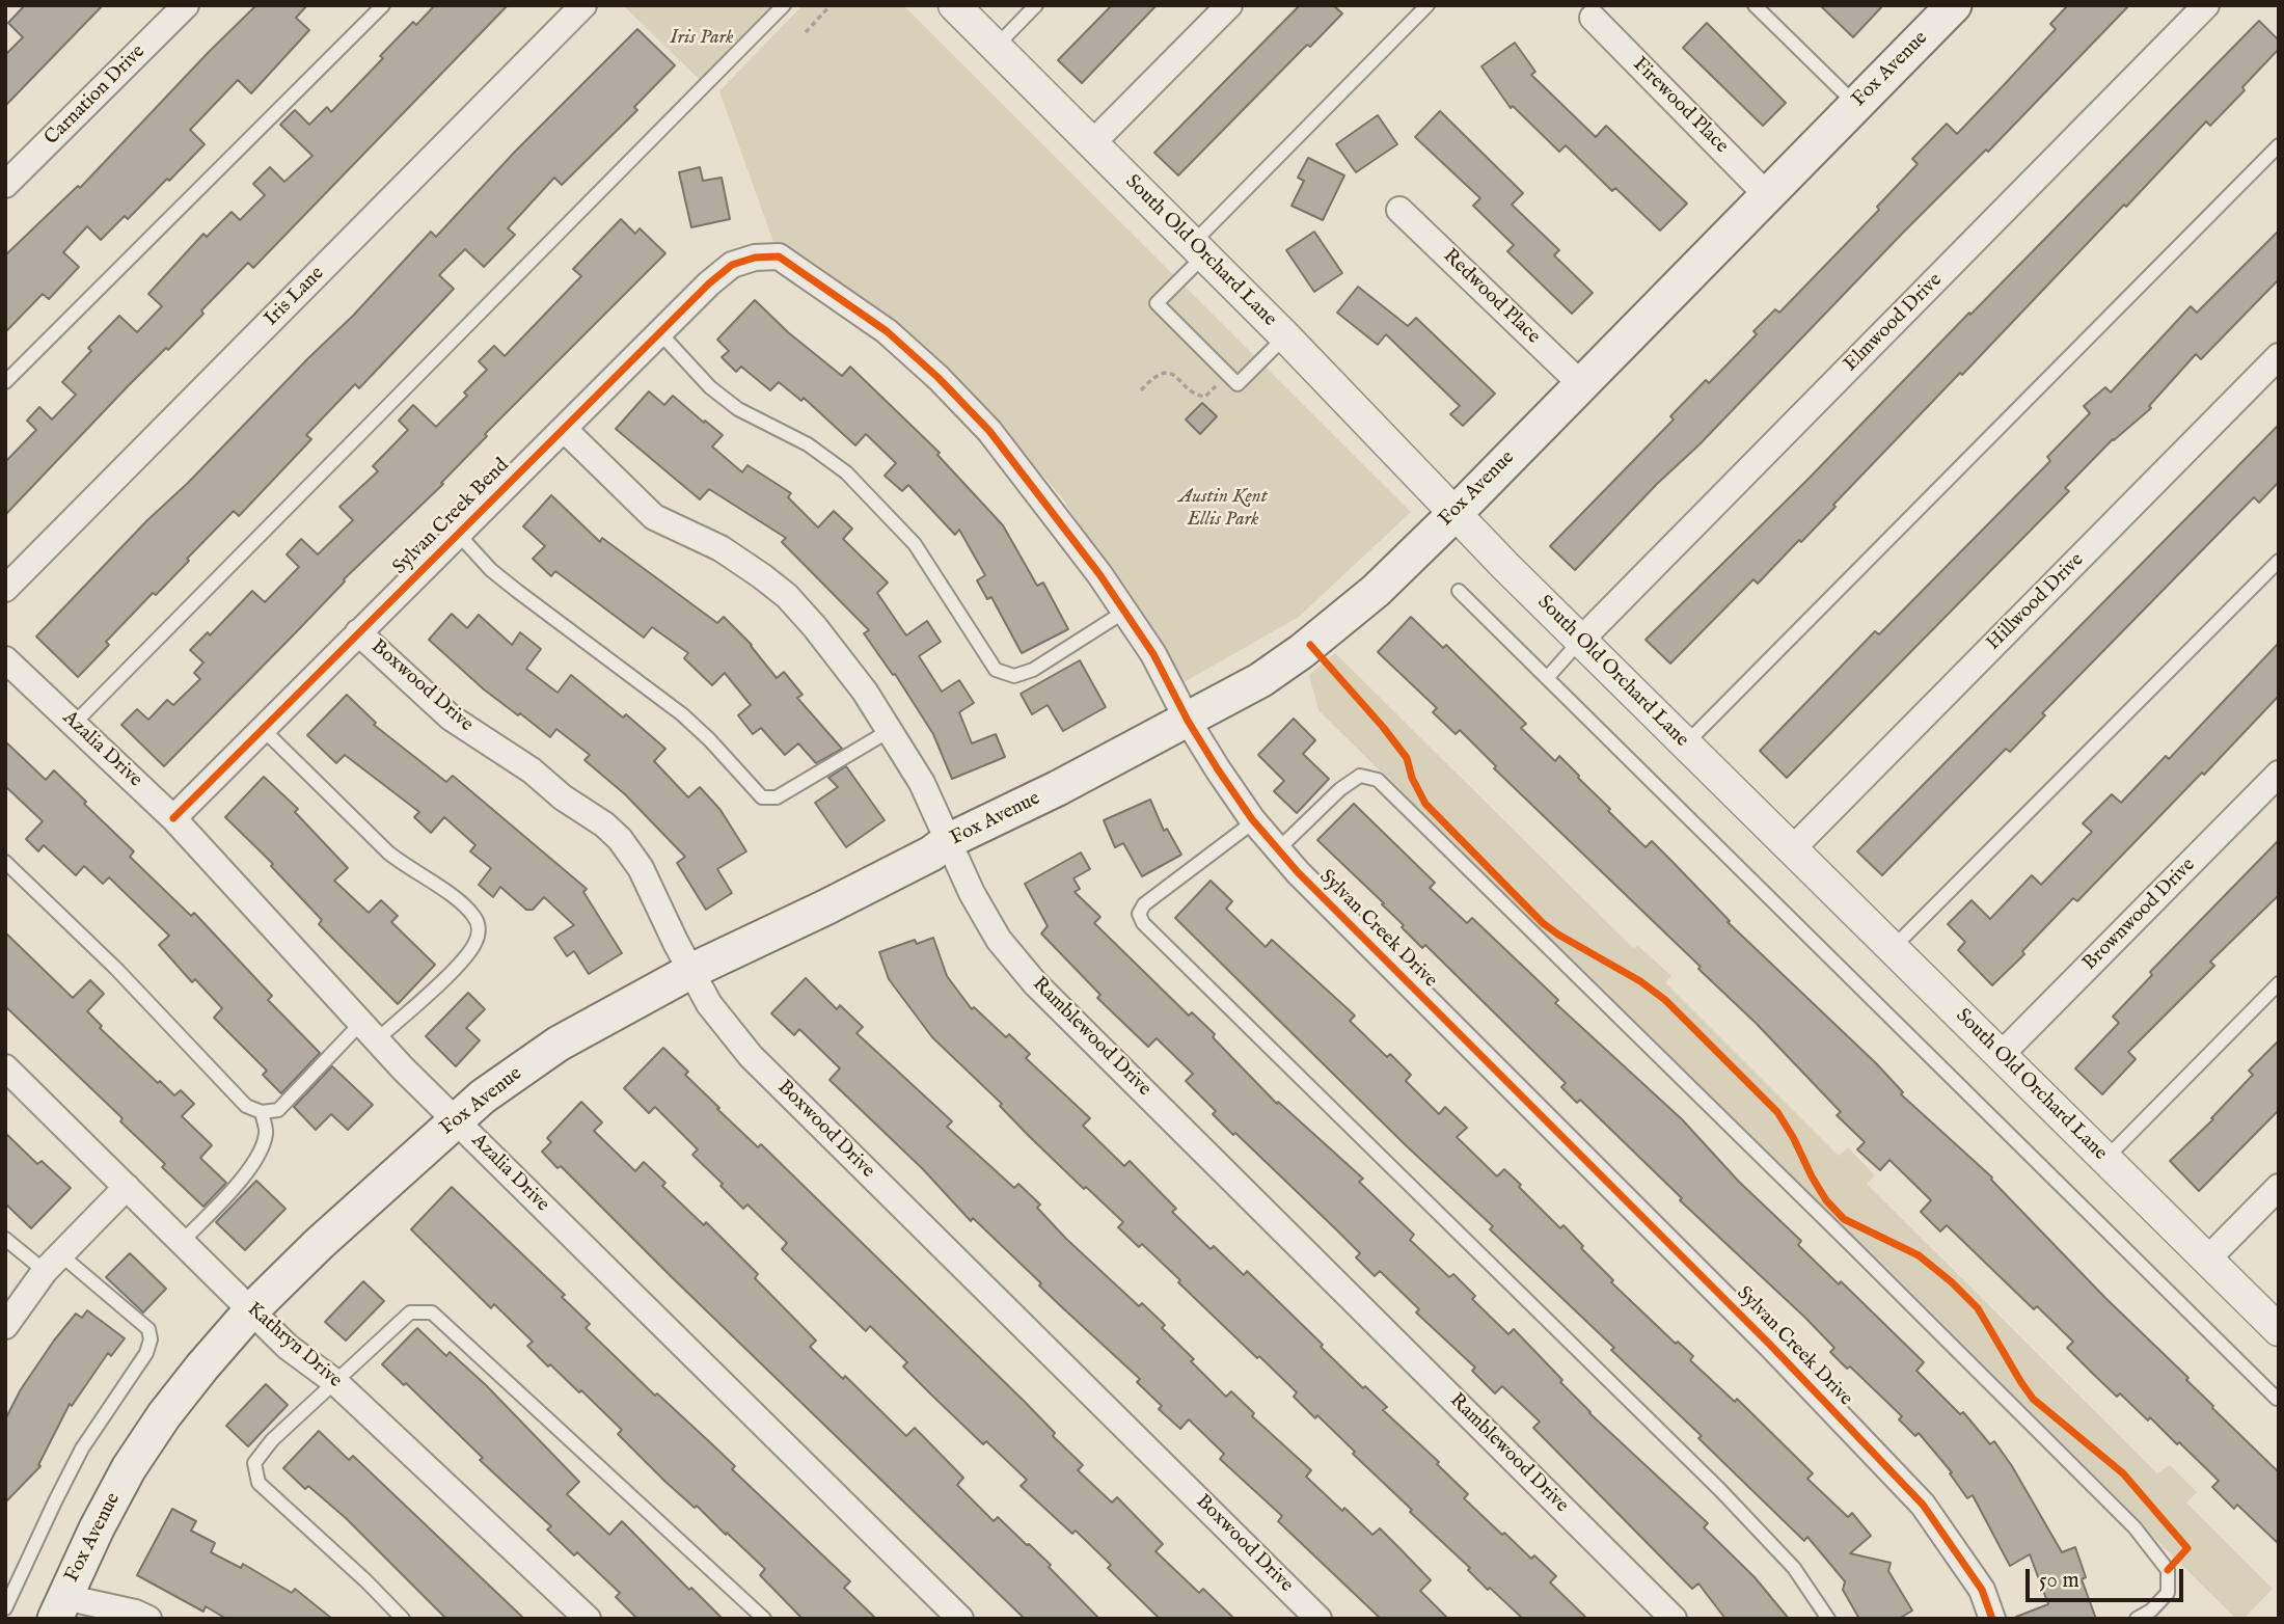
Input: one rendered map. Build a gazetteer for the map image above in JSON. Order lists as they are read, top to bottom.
{
  "streets": {
    "main road": ["Fox Avenue"],
    "street": [
      "Carnation Drive",
      "Firewood Place",
      "South Old Orchard Lane",
      "Iris Lane",
      "Redwood Place",
      "Elmwood Drive",
      "Sylvan Creek Bend",
      "Hillwood Drive",
      "Boxwood Drive",
      "Azalia Drive",
      "Brownwood Drive",
      "Sylvan Creek Drive",
      "Ramblewood Drive",
      "Kathryn Drive"
    ]
  },
  "crossings": [
    ["Fox Avenue", "Firewood Place"],
    ["Fox Avenue", "South Old Orchard Lane"],
    ["Fox Avenue", "Redwood Place"],
    ["Fox Avenue", "Boxwood Drive"],
    ["Fox Avenue", "Azalia Drive"],
    ["Fox Avenue", "Sylvan Creek Drive"],
    ["Fox Avenue", "Ramblewood Drive"],
    ["Fox Avenue", "Kathryn Drive"],
    ["South Old Orchard Lane", "Elmwood Drive"],
    ["South Old Orchard Lane", "Hillwood Drive"],
    ["South Old Orchard Lane", "Brownwood Drive"],
    ["Sylvan Creek Bend", "Boxwood Drive"],
    ["Sylvan Creek Bend", "Azalia Drive"],
    ["Sylvan Creek Bend", "Sylvan Creek Drive"],
    ["Sylvan Creek Bend", "Ramblewood Drive"]
  ],
  "parks": ["Iris Park", "Austin Kent Ellis Park"],
  "scale_bar": "50 m"
}
